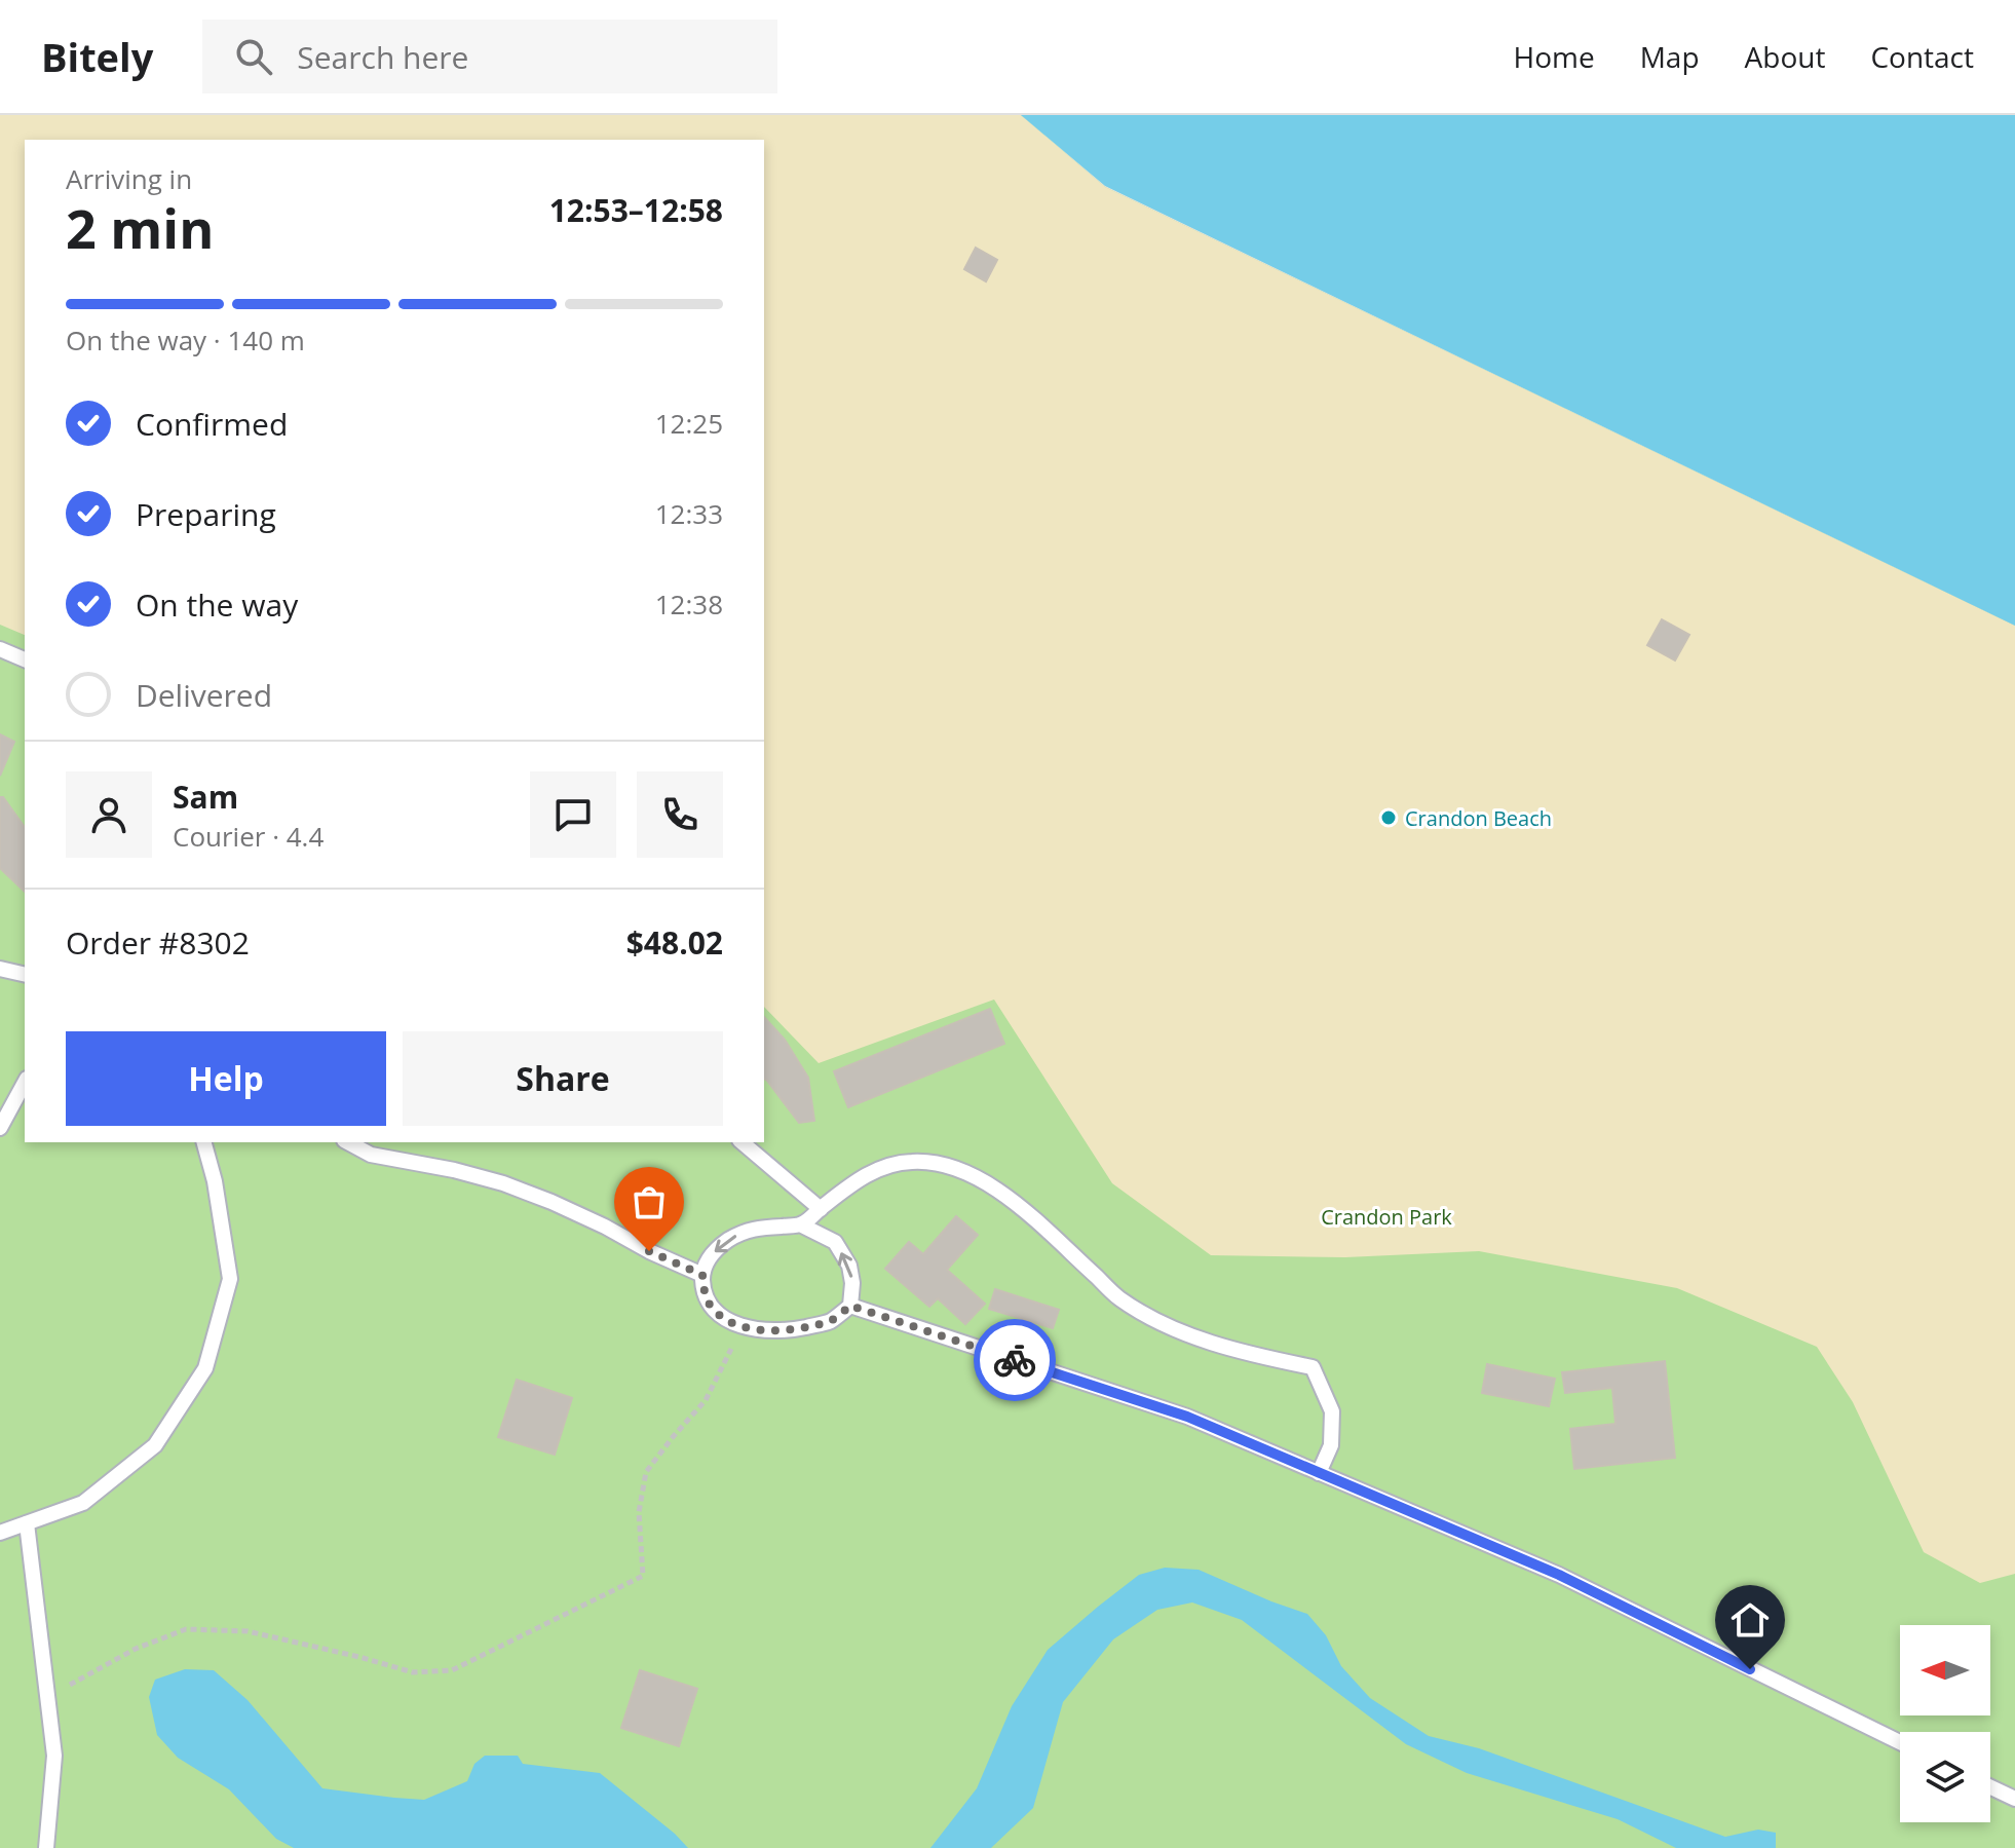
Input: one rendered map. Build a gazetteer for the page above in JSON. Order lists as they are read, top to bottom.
{
  "parks": ["Crandon Park"],
  "places": ["Crandon Beach"],
  "north": "left",
  "page": {
    "header": "Bitely",
    "search": "Search here",
    "nav": [
      "Home",
      "Map",
      "About",
      "Contact"
    ],
    "heading": ["2 min", "Arriving in", "12:53–12:58"],
    "panel": [
      "Sam",
      "Courier · 4.4",
      "Order #8302",
      "$48.02"
    ],
    "bar": "On the way · 140 m",
    "list": [
      ["Confirmed", "12:25"],
      ["Preparing", "12:33"],
      ["On the way", "12:38"],
      "Delivered"
    ],
    "buttons": ["Help", "Share"]
  }
}
